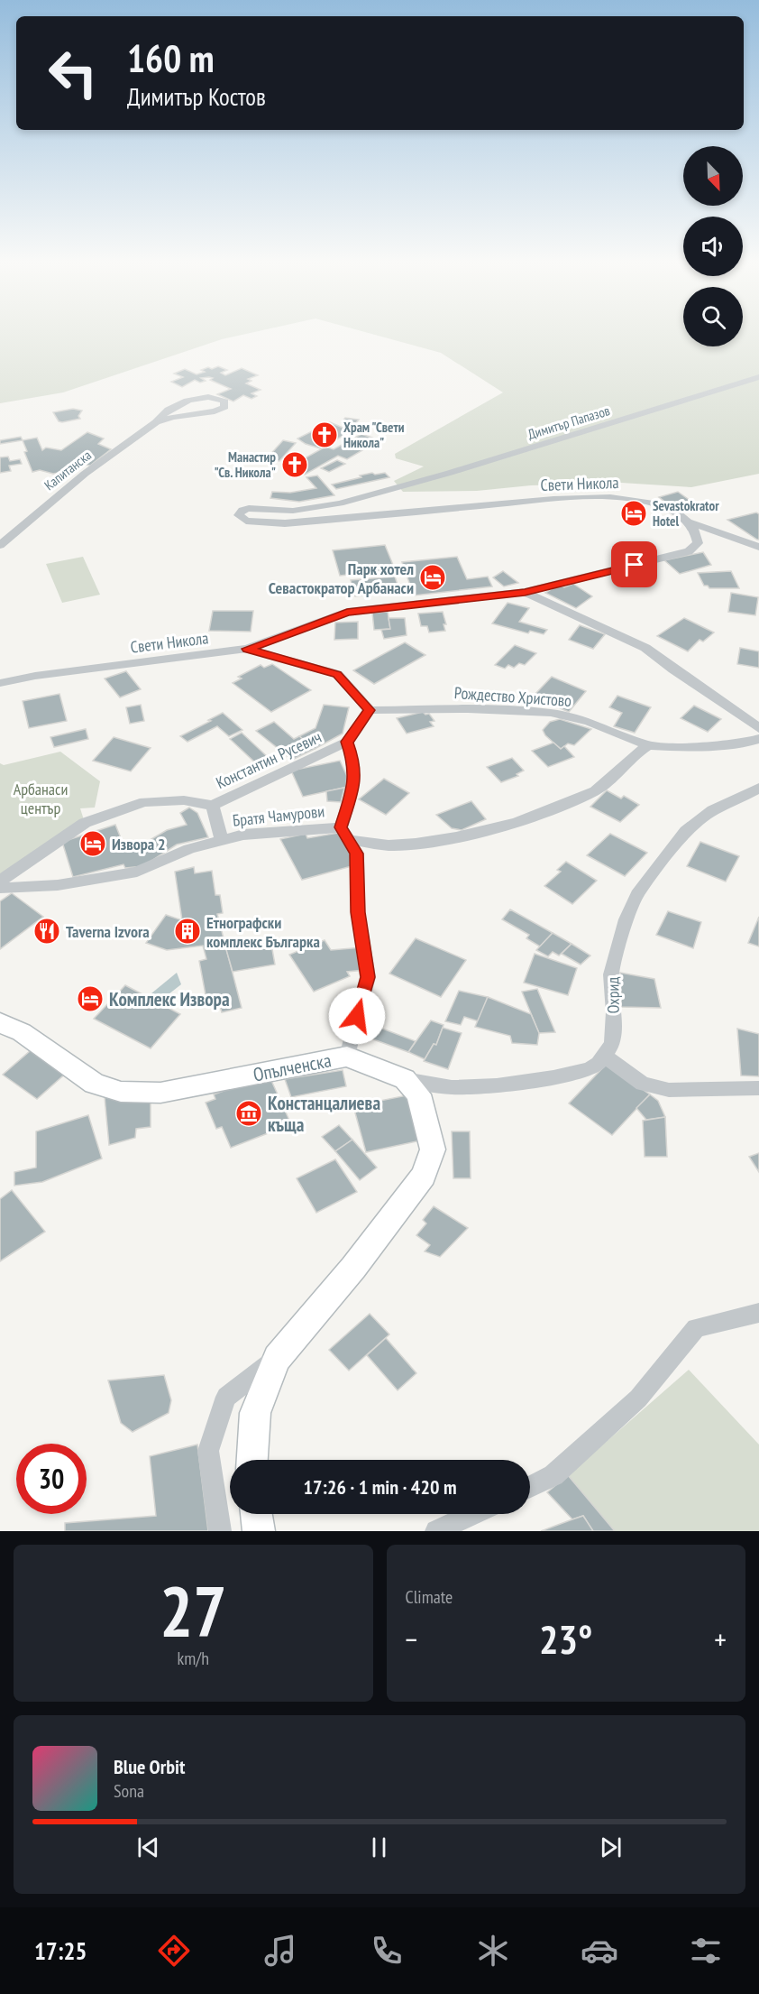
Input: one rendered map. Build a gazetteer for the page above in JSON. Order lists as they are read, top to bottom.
{
  "streets": {
    "street": [
      "Димитър Папазов",
      "Капитанска",
      "Свети Никола",
      "Рождество Христово",
      "Константин Русевич",
      "Братя Чамурови",
      "Охрид",
      "Опълченска"
    ]
  },
  "crossings": [
    ["Димитър Папазов", "Свети Никола"]
  ],
  "parks": ["Арбанаси център"],
  "places": {
    "church": ["Храм \"Свети Никола\"", "Манастир \"Св. Никола\""],
    "hotel": [
      "Sevastokrator Hotel",
      "Парк хотел Севастократор Арбанаси",
      "Извора 2",
      "Комплекс Извора"
    ],
    "restaurant": ["Taverna Izvora"],
    "building": ["Етнографски комплекс Българка"],
    "museum": ["Констанцалиева къща"]
  },
  "north": "bottom right",
  "page": {
    "turn": ["160 m", "Димитър Костов"],
    "limit": "30",
    "trip": "17:26 · 1 min · 420 m",
    "tile": [
      ["27", "km/h"],
      "Climate"
    ],
    "heat": ["−", "23°", "+"],
    "song": ["Blue Orbit", "Sona"],
    "tabs": "17:25"
  }
}
